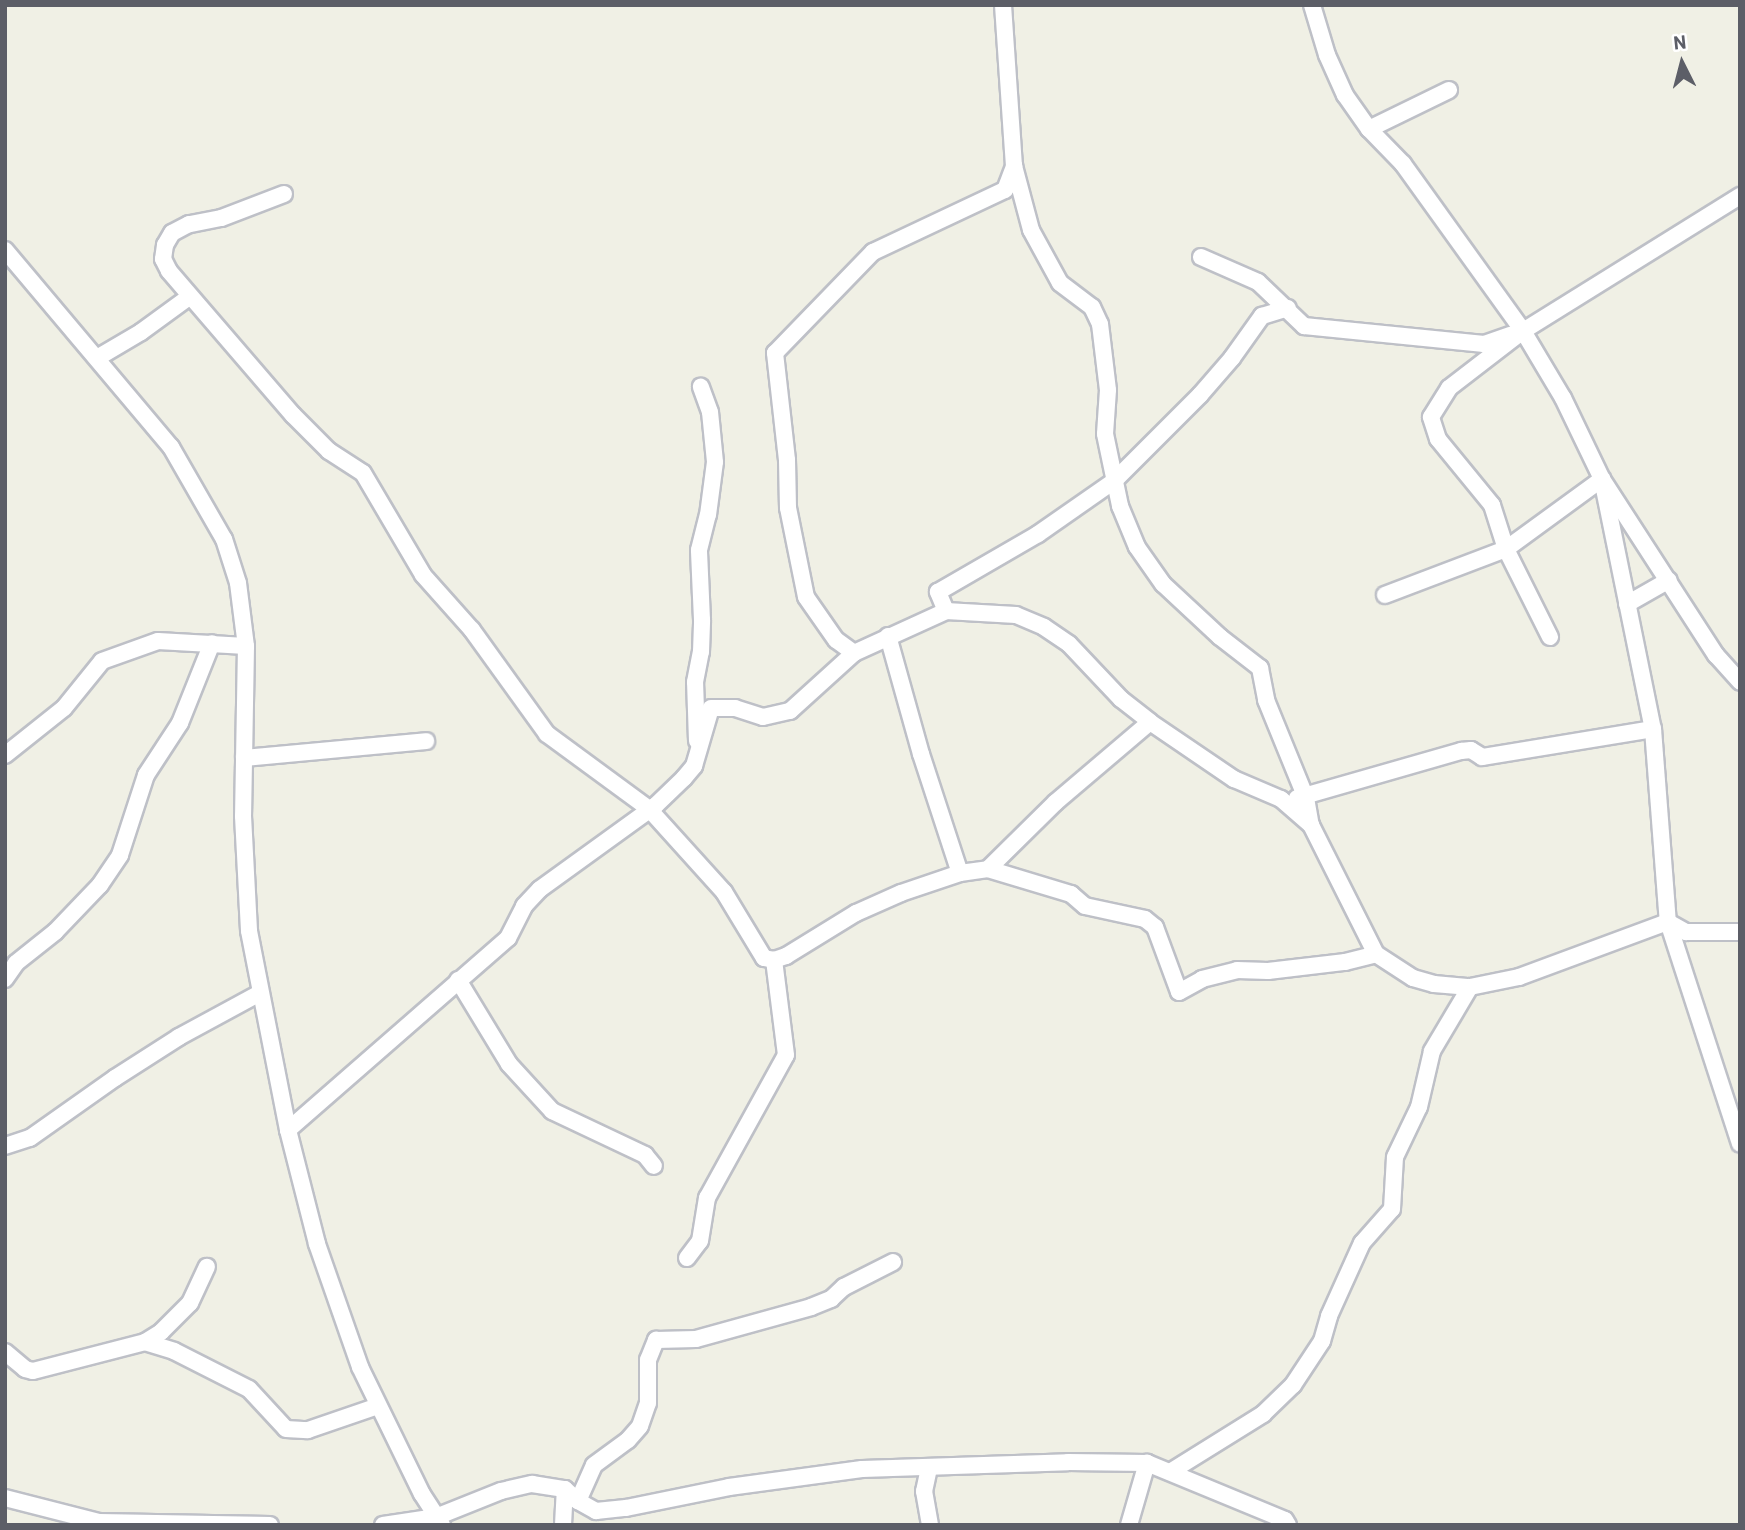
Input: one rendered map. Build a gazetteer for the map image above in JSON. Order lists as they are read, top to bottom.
{
  "north": "top"
}
